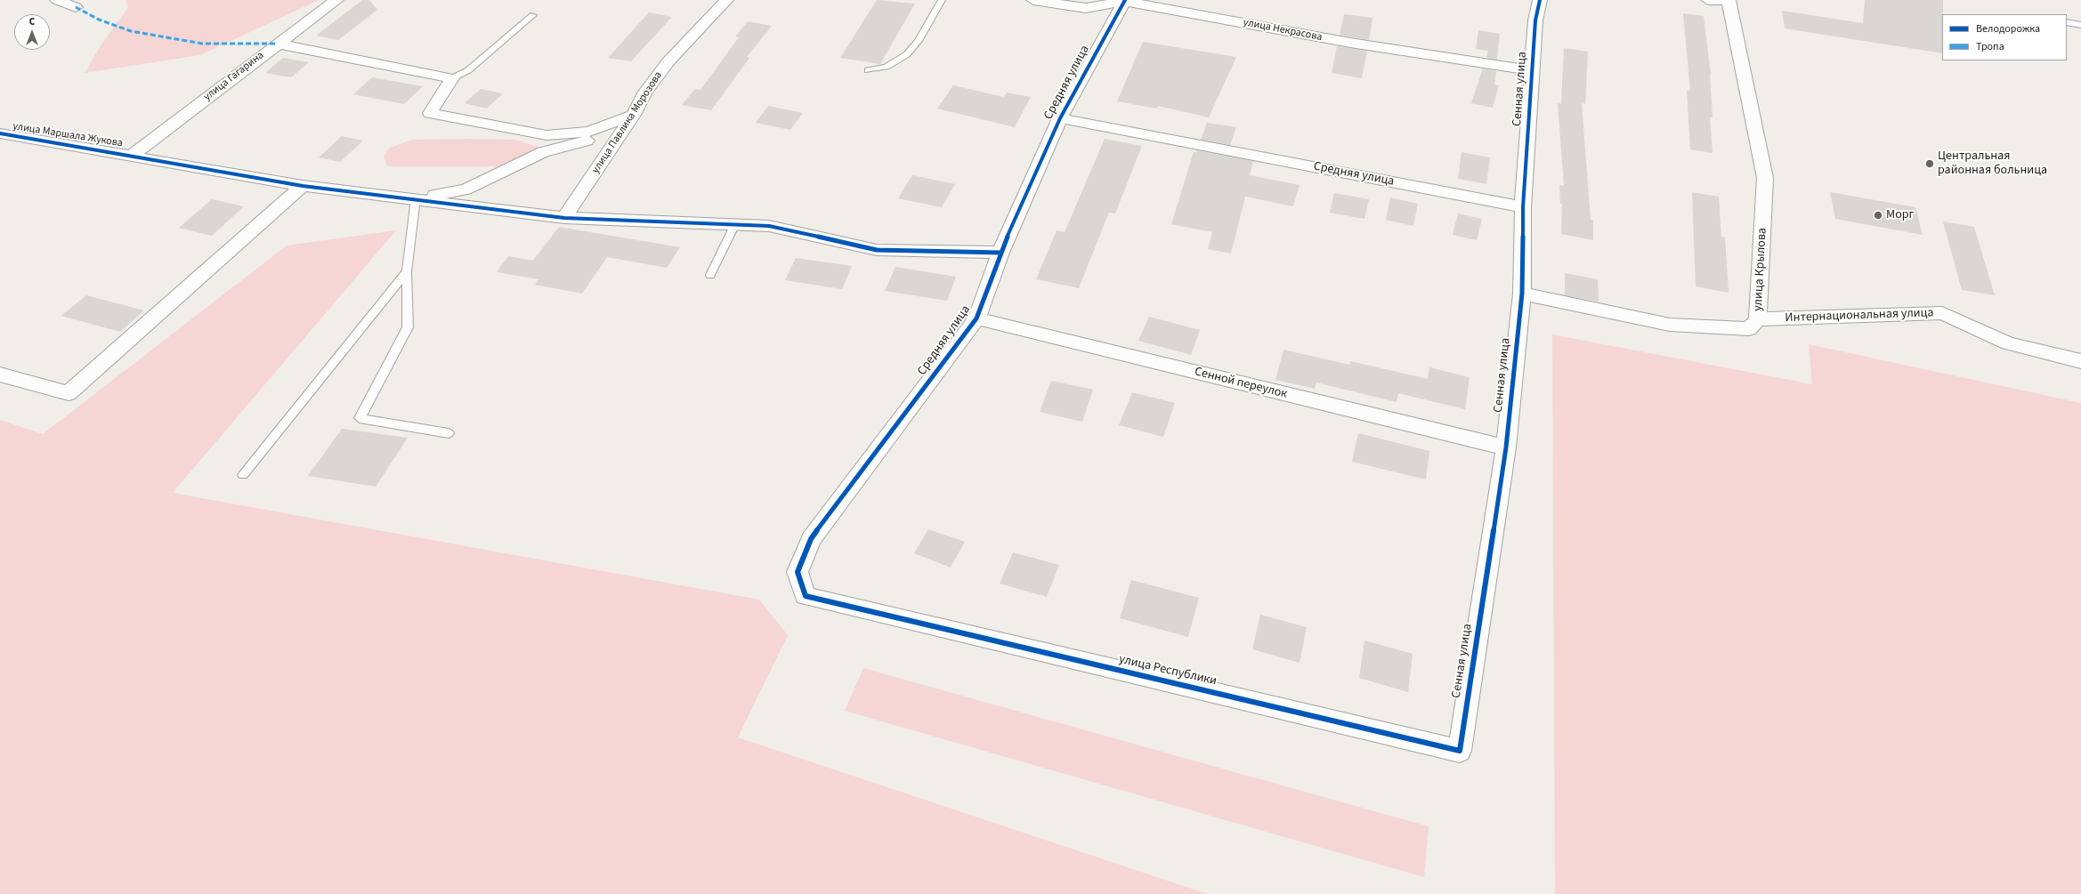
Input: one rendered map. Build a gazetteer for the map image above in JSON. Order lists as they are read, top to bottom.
{
  "streets": {
    "street": [
      "улица Некрасова",
      "улица Гагарина",
      "Средняя улица",
      "Сенная улица",
      "улица Павлика Морозова",
      "улица Маршала Жукова",
      "улица Крылова",
      "Интернациональная улица",
      "Сенной переулок",
      "улица Республики"
    ]
  },
  "crossings": [
    ["улица Некрасова", "Средняя улица"],
    ["улица Некрасова", "Сенная улица"],
    ["улица Гагарина", "улица Маршала Жукова"],
    ["Средняя улица", "Сенная улица"],
    ["Средняя улица", "улица Маршала Жукова"],
    ["Средняя улица", "Сенной переулок"],
    ["Средняя улица", "улица Республики"],
    ["Сенная улица", "улица Крылова"],
    ["Сенная улица", "Сенной переулок"],
    ["Сенная улица", "улица Республики"],
    ["улица Павлика Морозова", "улица Маршала Жукова"],
    ["улица Крылова", "Интернациональная улица"]
  ],
  "places": ["Центральная районная больница", "Морг"],
  "legend": ["Велодорожка", "Тропа"],
  "north": "top"
}
